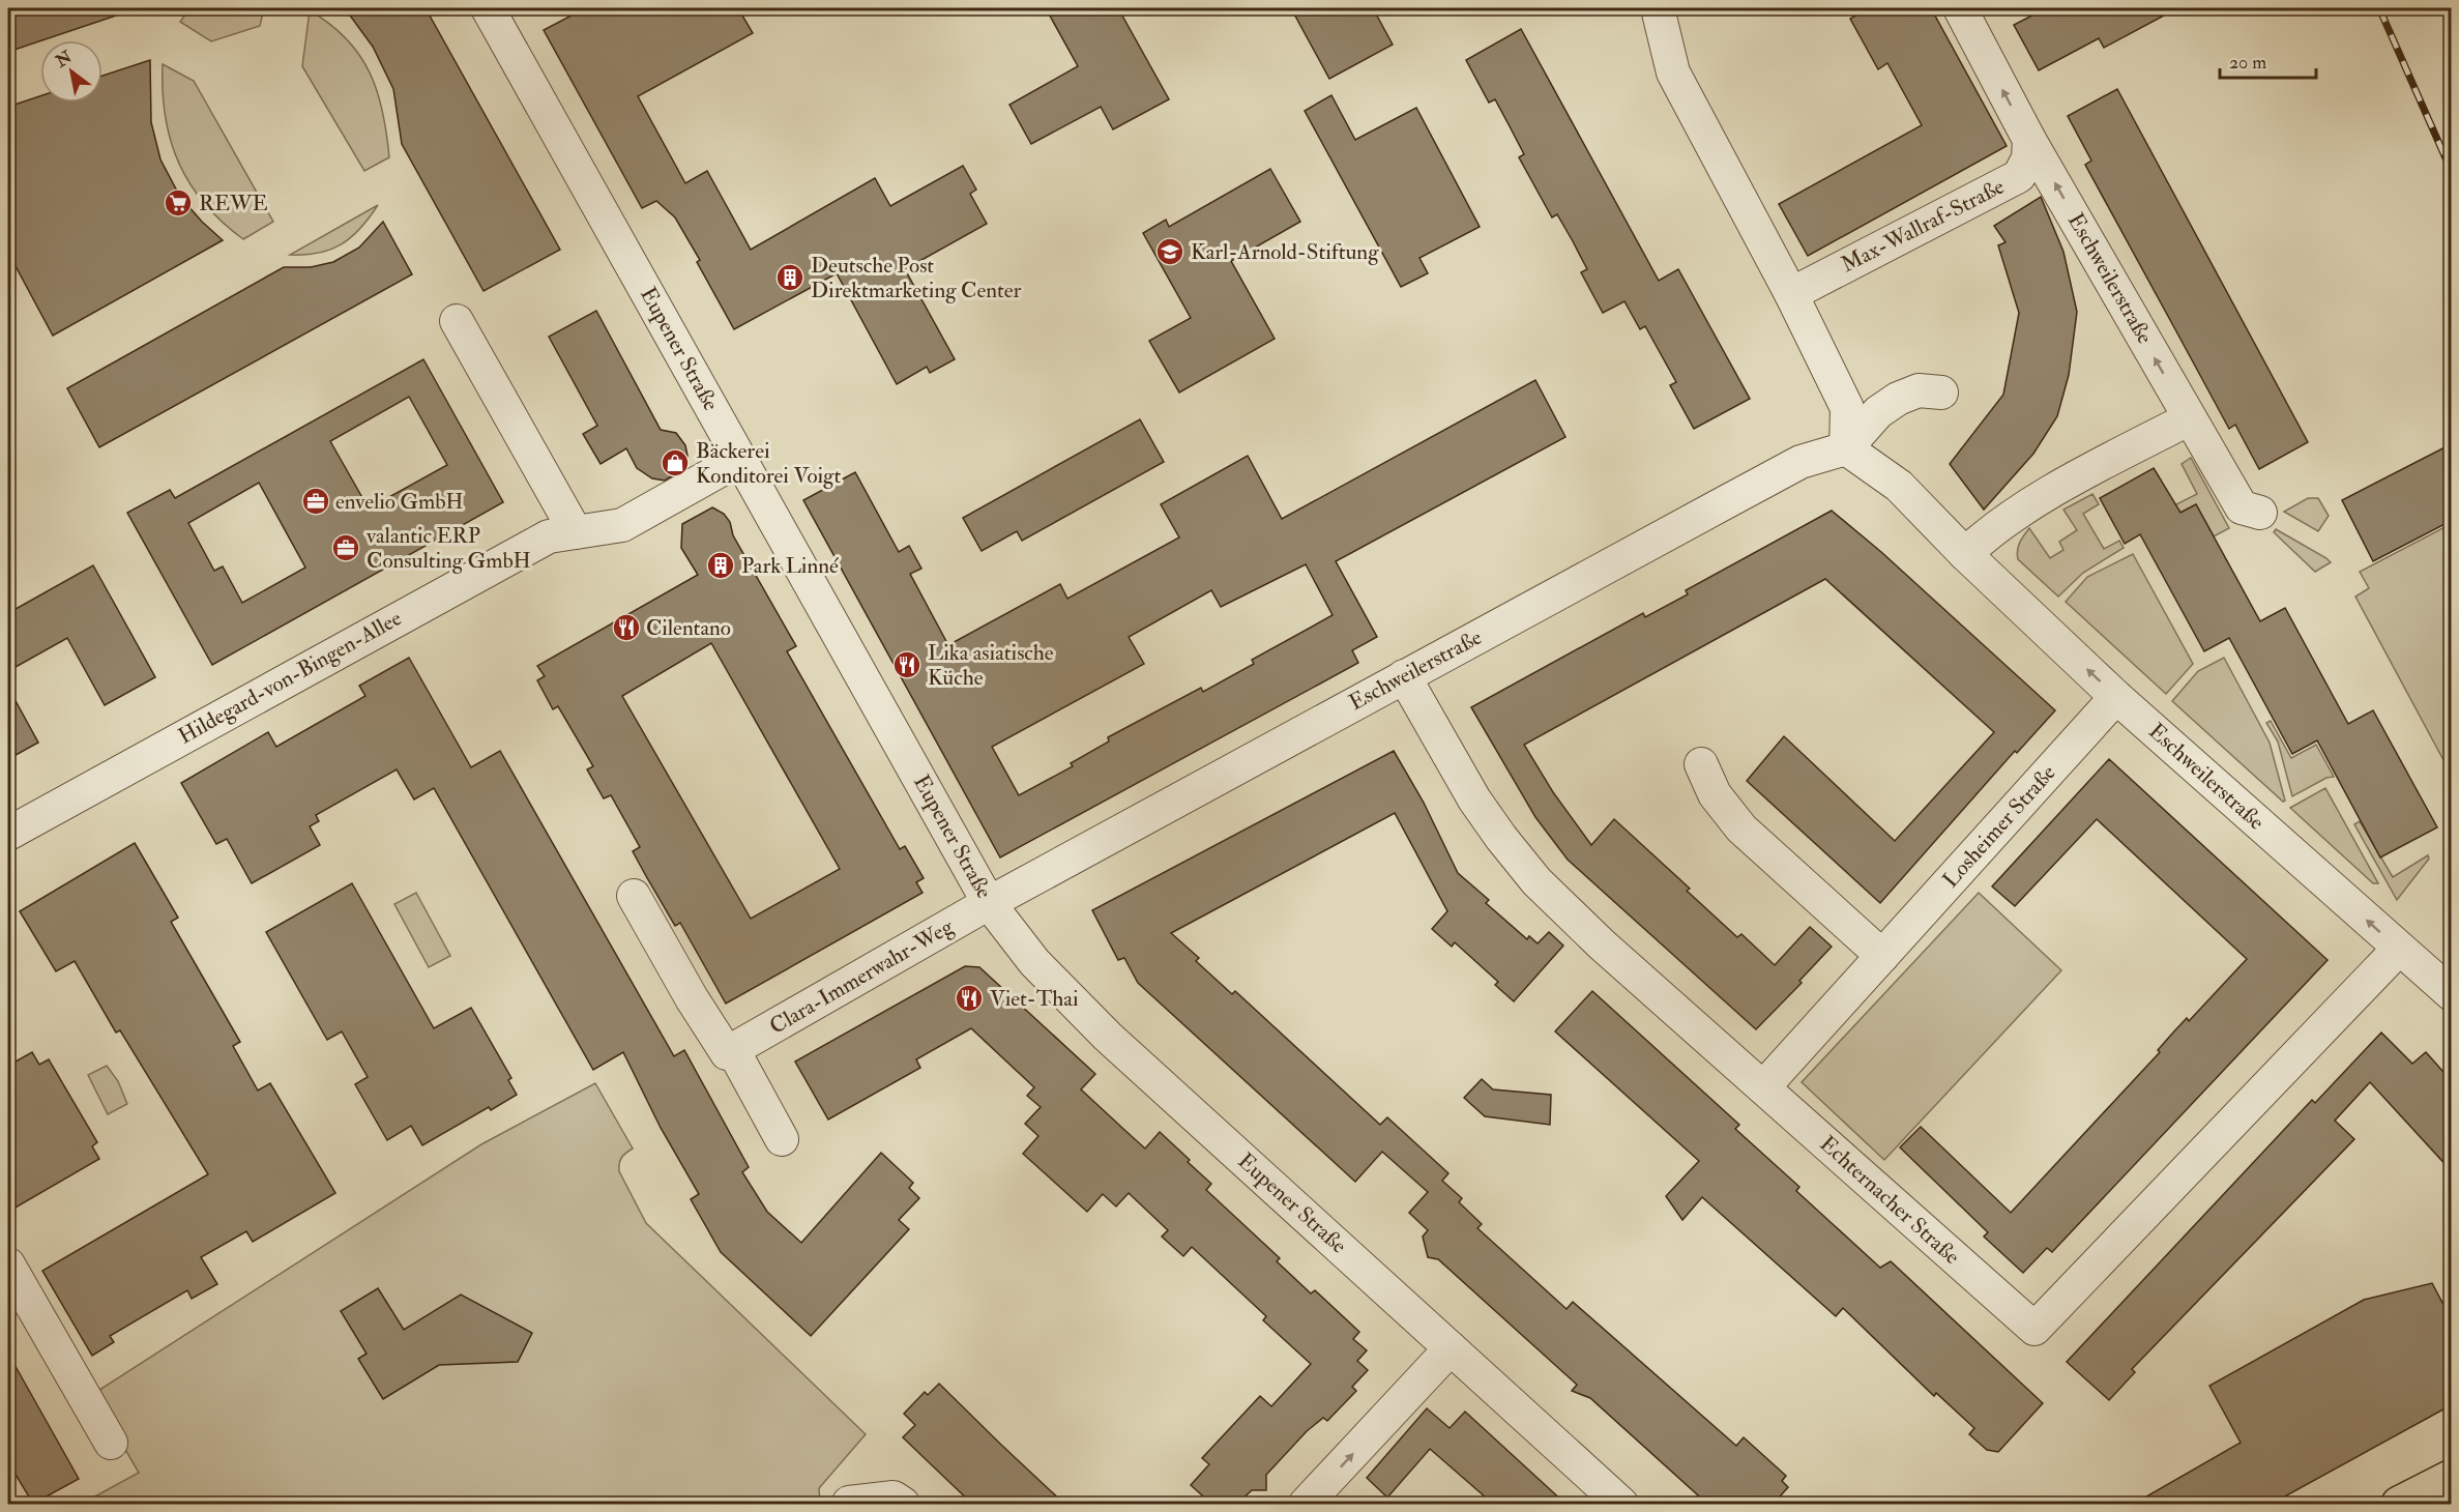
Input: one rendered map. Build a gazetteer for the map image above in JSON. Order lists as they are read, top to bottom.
{
  "streets": {
    "street": [
      "Max-Wallraf-Straße",
      "Eschweilerstraße",
      "Eupener Straße",
      "Hildegard-von-Bingen-Allee",
      "Losheimer Straße",
      "Clara-Immerwahr-Weg",
      "Echternacher Straße"
    ]
  },
  "crossings": [
    ["Max-Wallraf-Straße", "Eschweilerstraße"],
    ["Eschweilerstraße", "Eupener Straße"],
    ["Eschweilerstraße", "Losheimer Straße"],
    ["Eschweilerstraße", "Clara-Immerwahr-Weg"],
    ["Eschweilerstraße", "Echternacher Straße"],
    ["Eupener Straße", "Hildegard-von-Bingen-Allee"],
    ["Eupener Straße", "Clara-Immerwahr-Weg"],
    ["Losheimer Straße", "Echternacher Straße"]
  ],
  "places": {
    "supermarket": ["REWE"],
    "school or university": ["Karl-Arnold-Stiftung"],
    "building": ["Deutsche Post Direktmarketing Center", "Park Linné"],
    "shop": ["Bäckerei Konditorei Voigt"],
    "office": ["envelio GmbH", "valantic ERP Consulting GmbH"],
    "restaurant": ["Cilentano", "Lika asiatische Küche", "Viet-Thai"]
  },
  "scale_bar": "20 m",
  "north": "top left"
}
